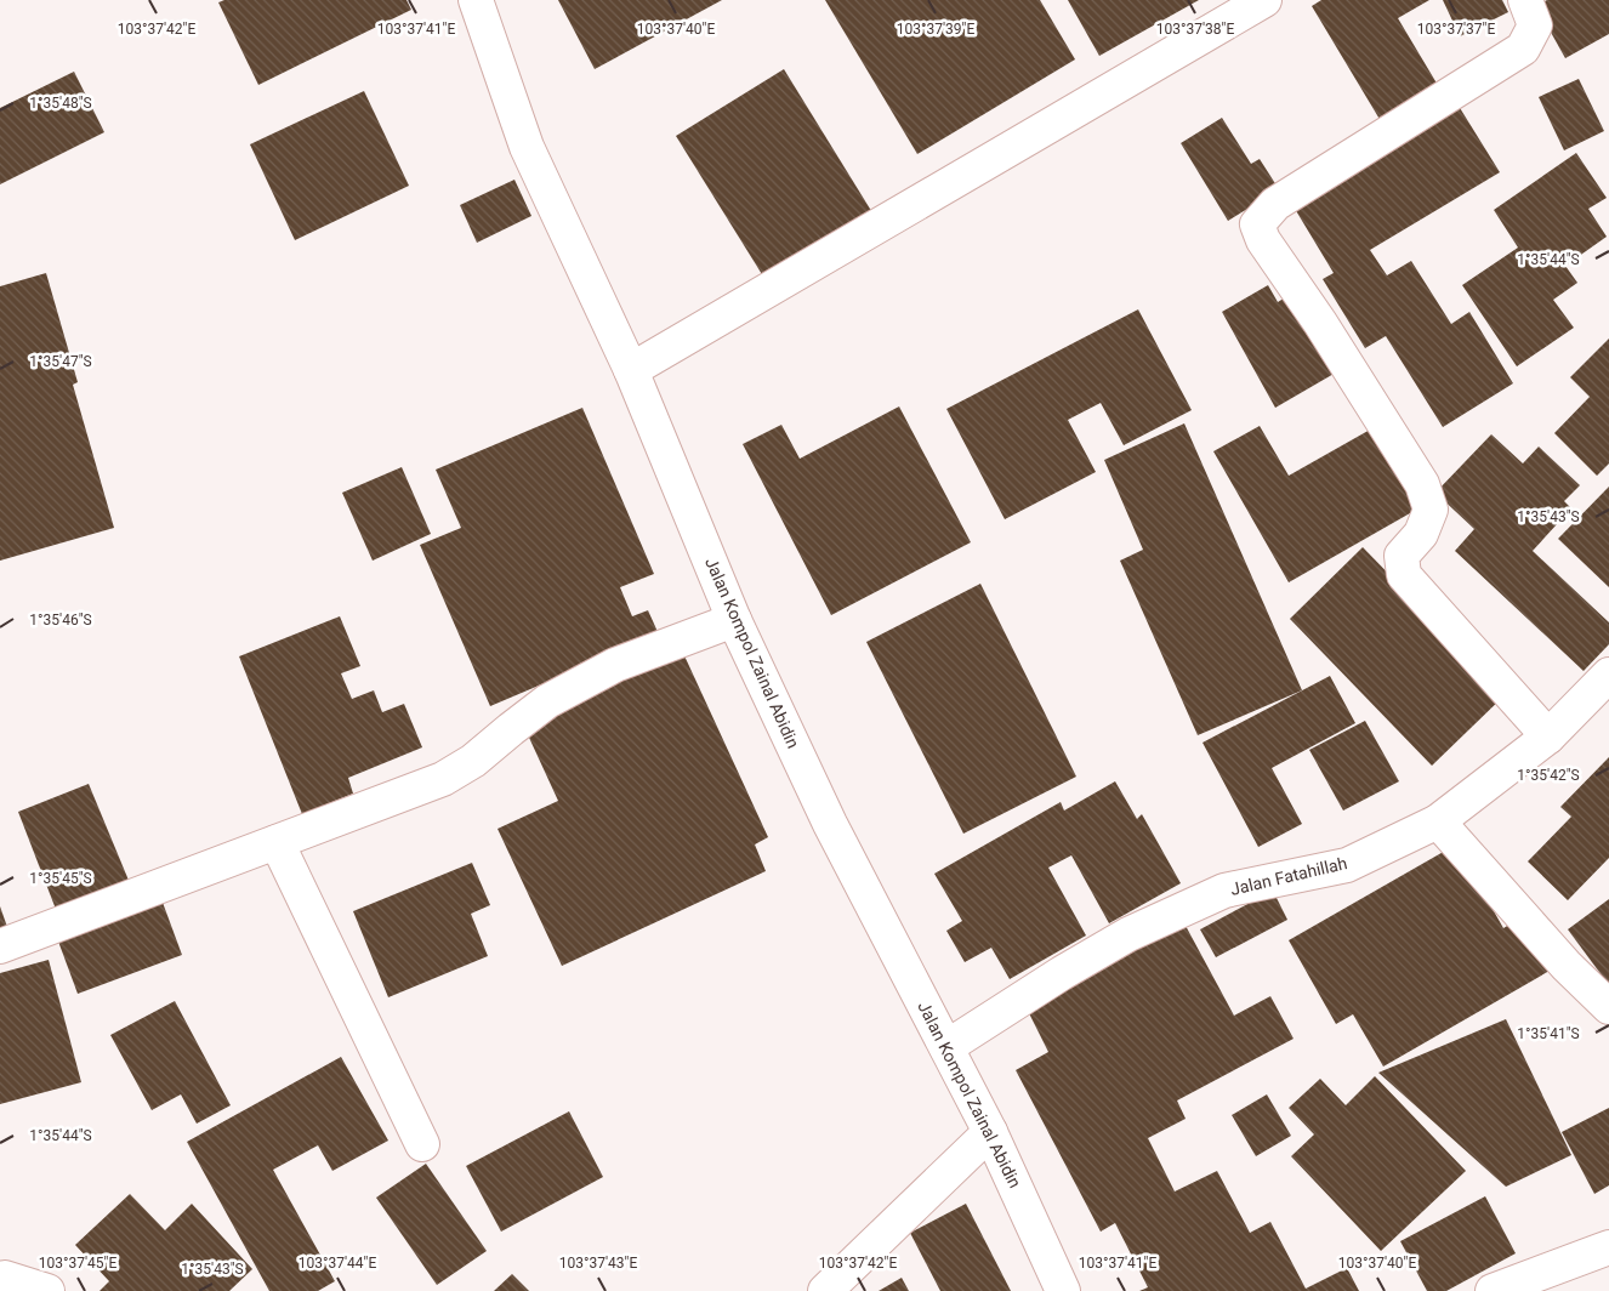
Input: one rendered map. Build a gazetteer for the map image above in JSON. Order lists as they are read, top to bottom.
{
  "streets": {
    "street": ["Jalan Kompol Zainal Abidin", "Jalan Fatahillah"]
  },
  "crossings": [
    ["Jalan Kompol Zainal Abidin", "Jalan Fatahillah"]
  ],
  "coordinates": [
    "103°37'42\"E",
    "103°37'41\"E",
    "103°37'40\"E",
    "103°37'39\"E",
    "103°37'38\"E",
    "103°37'37\"E",
    "1°35'48\"S",
    "1°35'44\"S",
    "1°35'47\"S",
    "1°35'43\"S",
    "1°35'46\"S",
    "1°35'42\"S",
    "1°35'45\"S",
    "1°35'41\"S",
    "103°37'45\"E",
    "103°37'44\"E",
    "103°37'43\"E"
  ]
}
